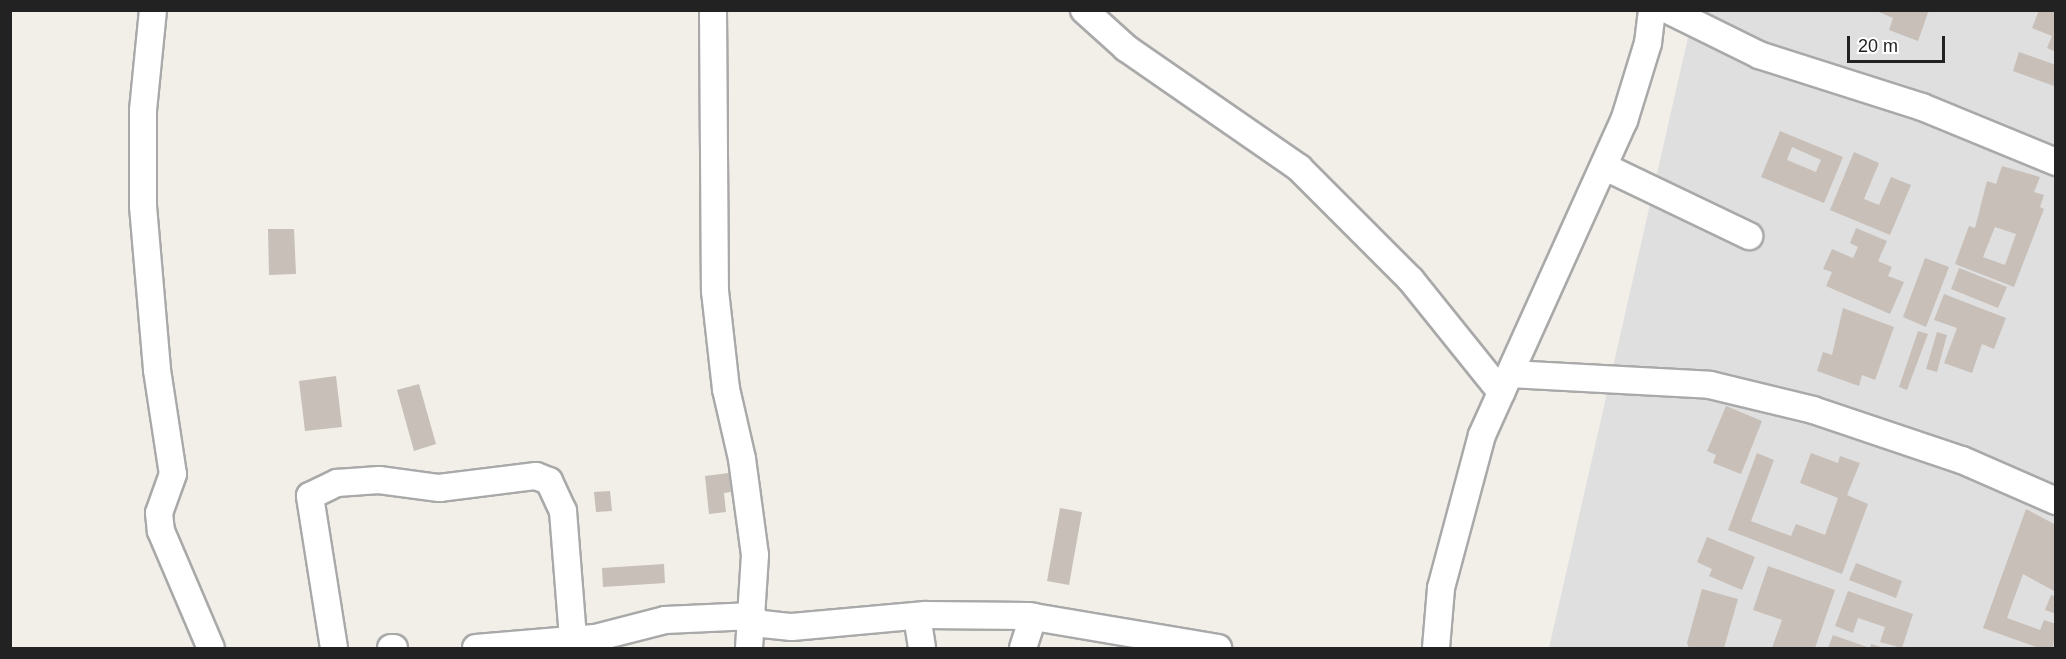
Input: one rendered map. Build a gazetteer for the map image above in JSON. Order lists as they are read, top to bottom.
{
  "scale_bar": "20 m"
}
